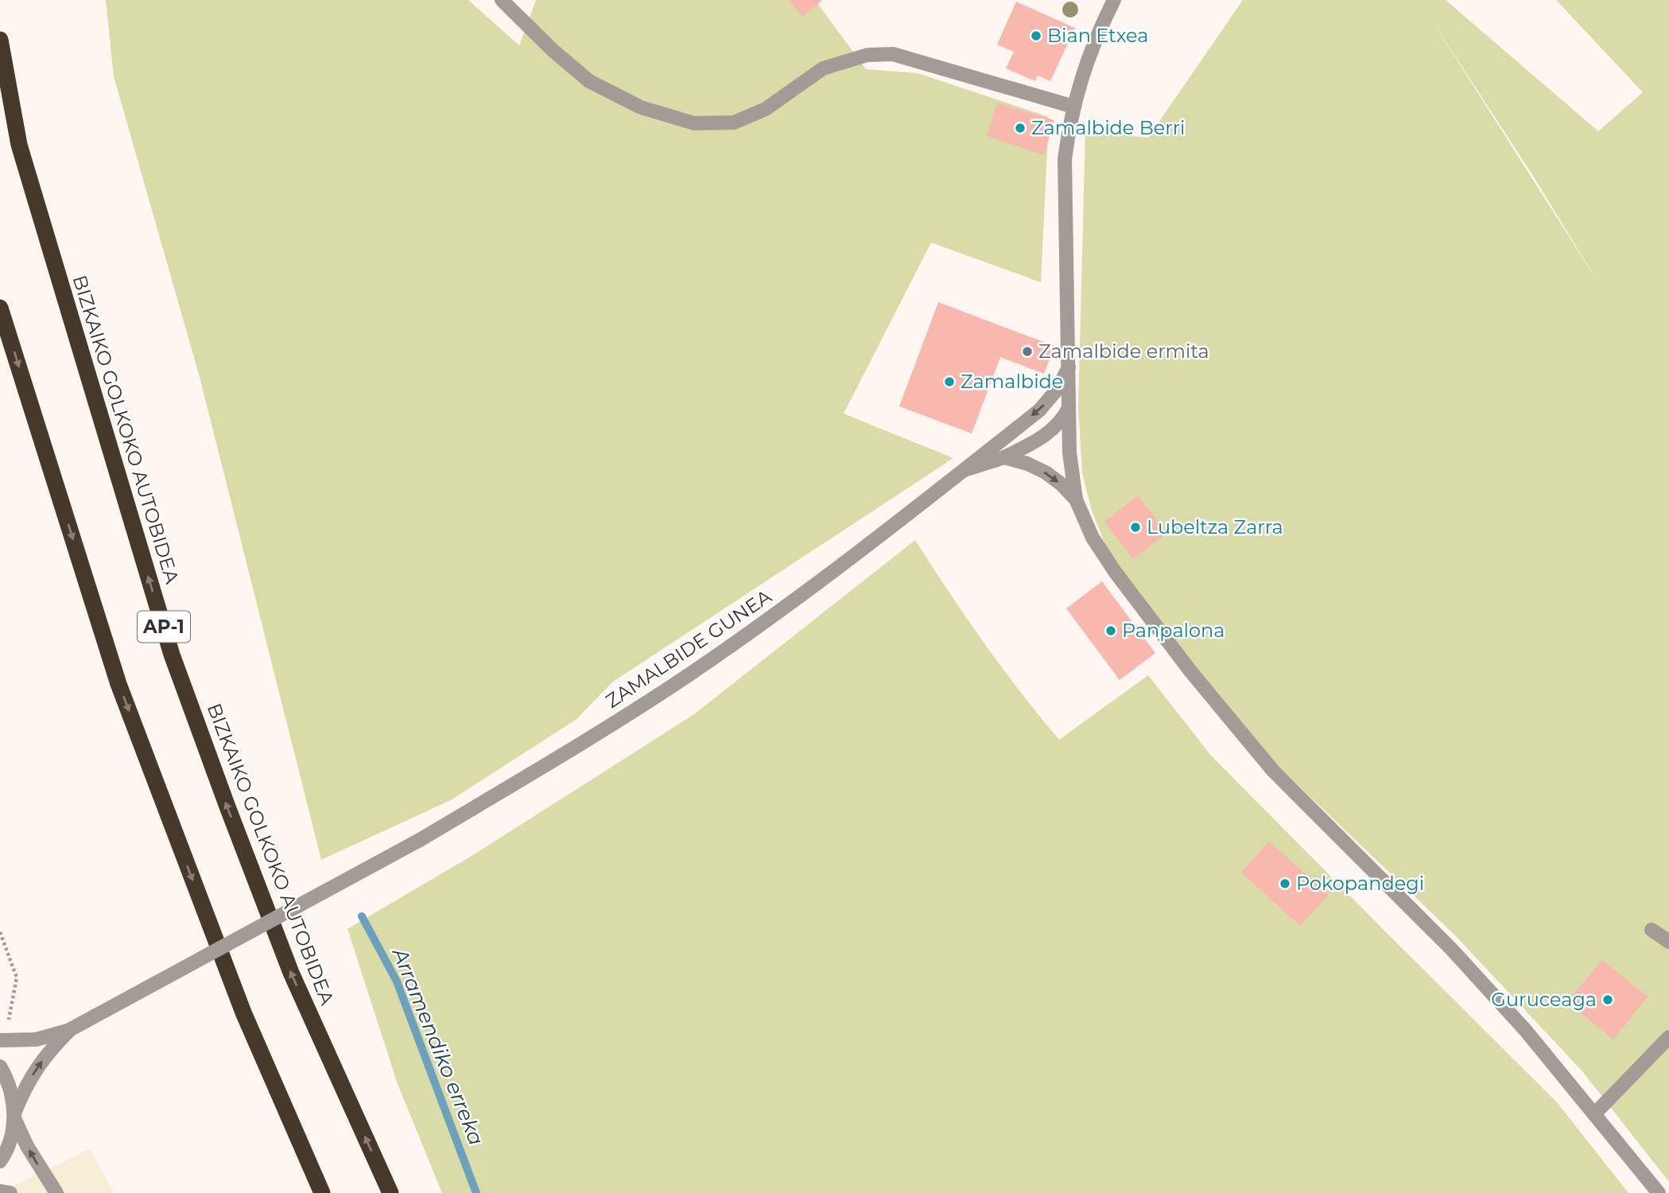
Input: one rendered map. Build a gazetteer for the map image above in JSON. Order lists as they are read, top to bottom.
{
  "streets": {
    "highway": ["BIZKAIKO GOLKOKO AUTOBIDEA", "AP-1"],
    "street": ["ZAMALBIDE GUNEA"]
  },
  "water": ["Arramendiko erreka"],
  "places": [
    "Bian Etxea",
    "Zamalbide Berri",
    "Zamalbide ermita",
    "Zamalbide",
    "Lubeltza Zarra",
    "Panpalona",
    "Pokopandegi",
    "Guruceaga"
  ]
}
